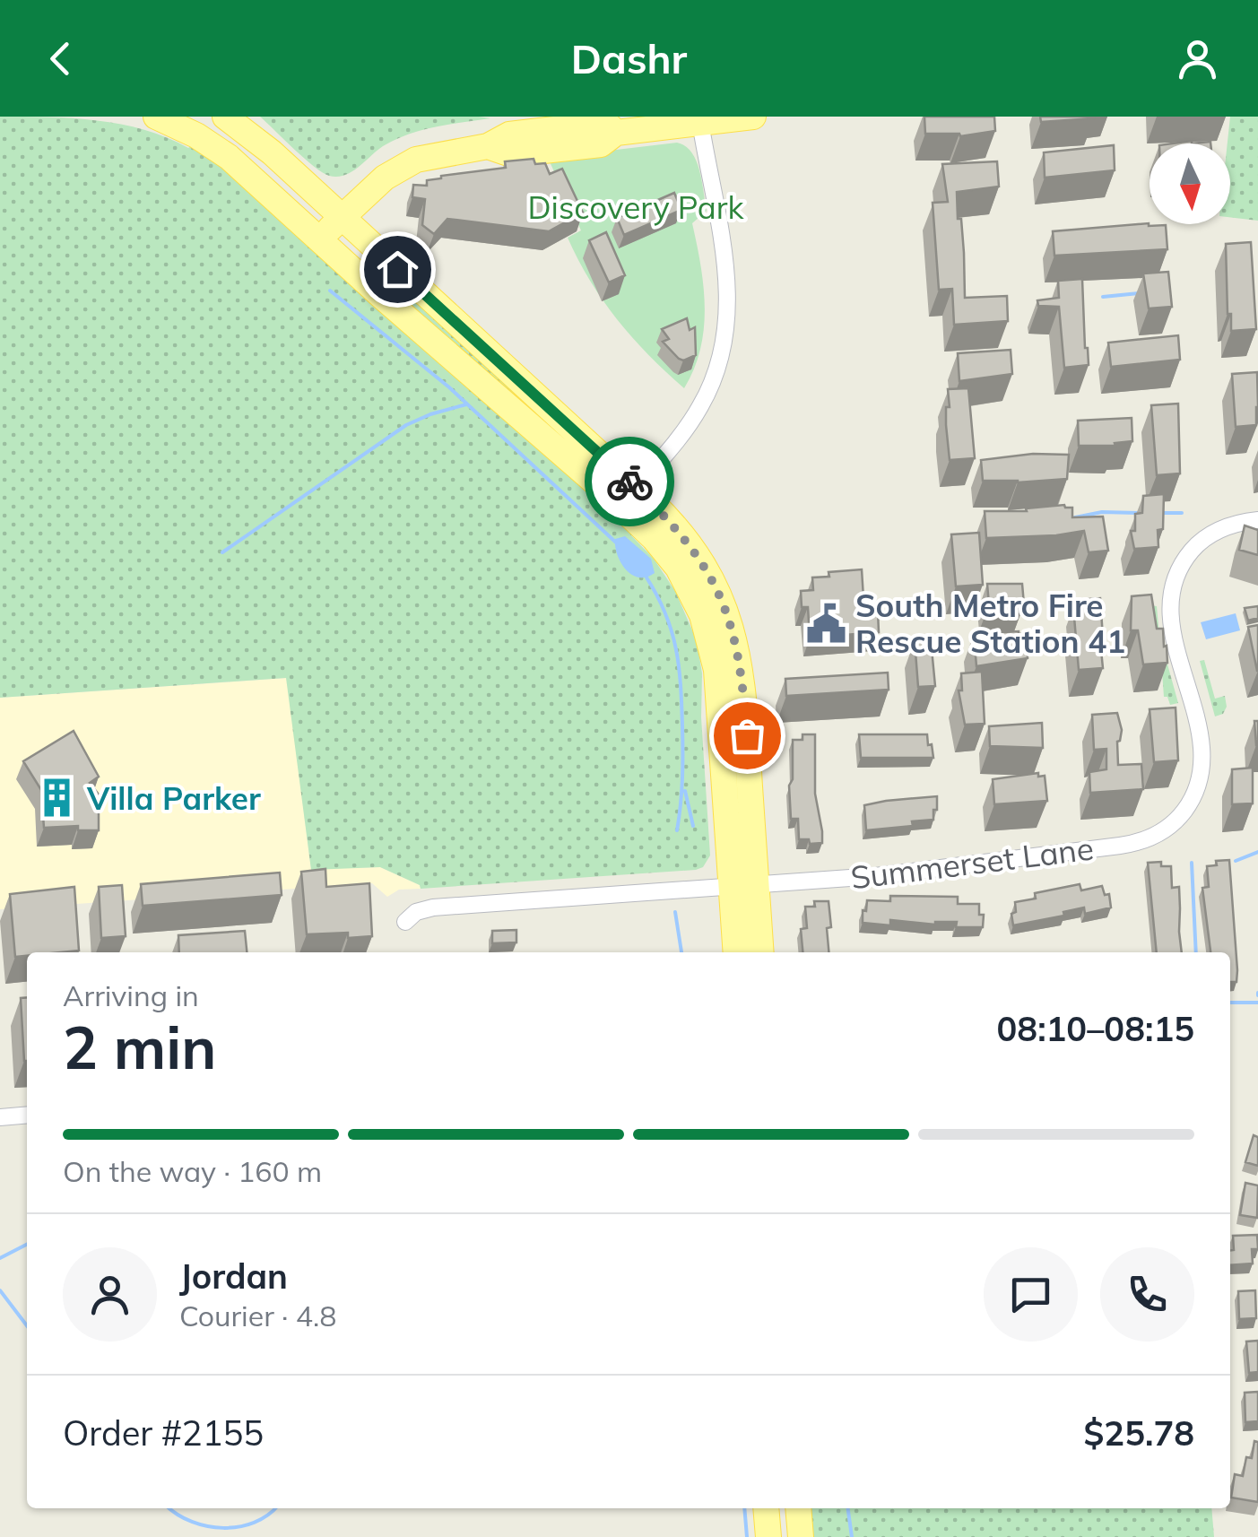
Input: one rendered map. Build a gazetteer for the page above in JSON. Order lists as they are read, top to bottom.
{
  "streets": {
    "street": ["Summerset Lane"]
  },
  "parks": ["Discovery Park"],
  "places": {
    "public building": ["South Metro Fire Rescue Station 41"],
    "building": ["Villa Parker"]
  },
  "north": "bottom",
  "page": {
    "header": "Dashr",
    "heading": ["2 min", "Arriving in", "08:10–08:15"],
    "panel": [
      "Jordan",
      "Courier · 4.8",
      "Order #2155",
      "$25.78"
    ],
    "bar": "On the way · 160 m"
  }
}
